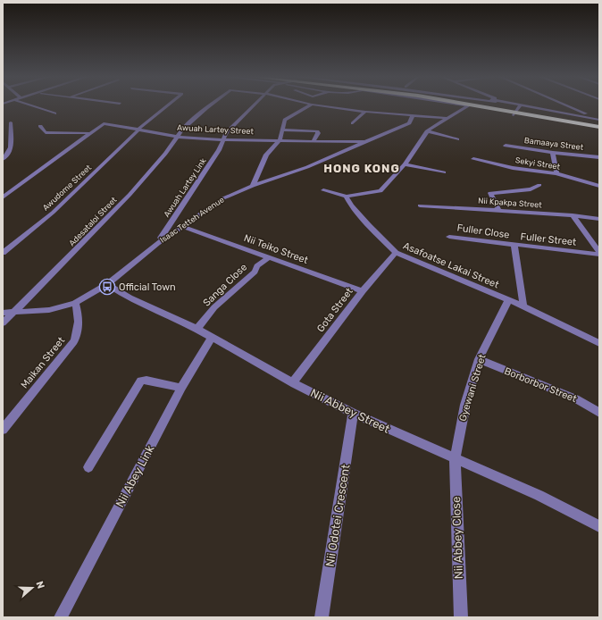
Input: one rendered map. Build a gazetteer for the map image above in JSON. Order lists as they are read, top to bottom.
{
  "streets": {
    "street": [
      "Awuah Lartey Street",
      "Bamaaya Street",
      "Sekyi Street",
      "Awudome Street",
      "Awuah Lartey Link",
      "Nii Kpakpa Street",
      "Isaac Tetteh Avenue",
      "Adesataloi Street",
      "Fuller Close",
      "Fuller Street",
      "Nii Teiko Street",
      "Asafoatse Lakai Street",
      "Sanga Close",
      "Gota Street",
      "Maikan Street",
      "Borborbor Street",
      "Gyewani Street",
      "Nii Abbey Street",
      "Nii Abey Link",
      "Nii Odotei Crescent",
      "Nii Abbey Close"
    ]
  },
  "crossings": [
    ["Awuah Lartey Street", "Awudome Street"],
    ["Awuah Lartey Street", "Awuah Lartey Link"],
    ["Awuah Lartey Street", "Isaac Tetteh Avenue"],
    ["Awuah Lartey Street", "Adesataloi Street"],
    ["Awuah Lartey Link", "Isaac Tetteh Avenue"],
    ["Isaac Tetteh Avenue", "Adesataloi Street"],
    ["Isaac Tetteh Avenue", "Nii Teiko Street"],
    ["Isaac Tetteh Avenue", "Maikan Street"],
    ["Isaac Tetteh Avenue", "Nii Abbey Street"],
    ["Fuller Close", "Fuller Street"],
    ["Fuller Street", "Asafoatse Lakai Street"],
    ["Nii Teiko Street", "Sanga Close"],
    ["Nii Teiko Street", "Gota Street"],
    ["Asafoatse Lakai Street", "Gota Street"],
    ["Asafoatse Lakai Street", "Gyewani Street"],
    ["Sanga Close", "Nii Abbey Street"],
    ["Gota Street", "Nii Abbey Street"],
    ["Borborbor Street", "Gyewani Street"],
    ["Gyewani Street", "Nii Abbey Street"],
    ["Gyewani Street", "Nii Abbey Close"],
    ["Nii Abbey Street", "Nii Abey Link"],
    ["Nii Abbey Street", "Nii Odotei Crescent"],
    ["Nii Abbey Street", "Nii Abbey Close"]
  ],
  "districts": ["HONG KONG"],
  "places": {
    "bus stop": ["Official Town"]
  },
  "north": "right"
}
